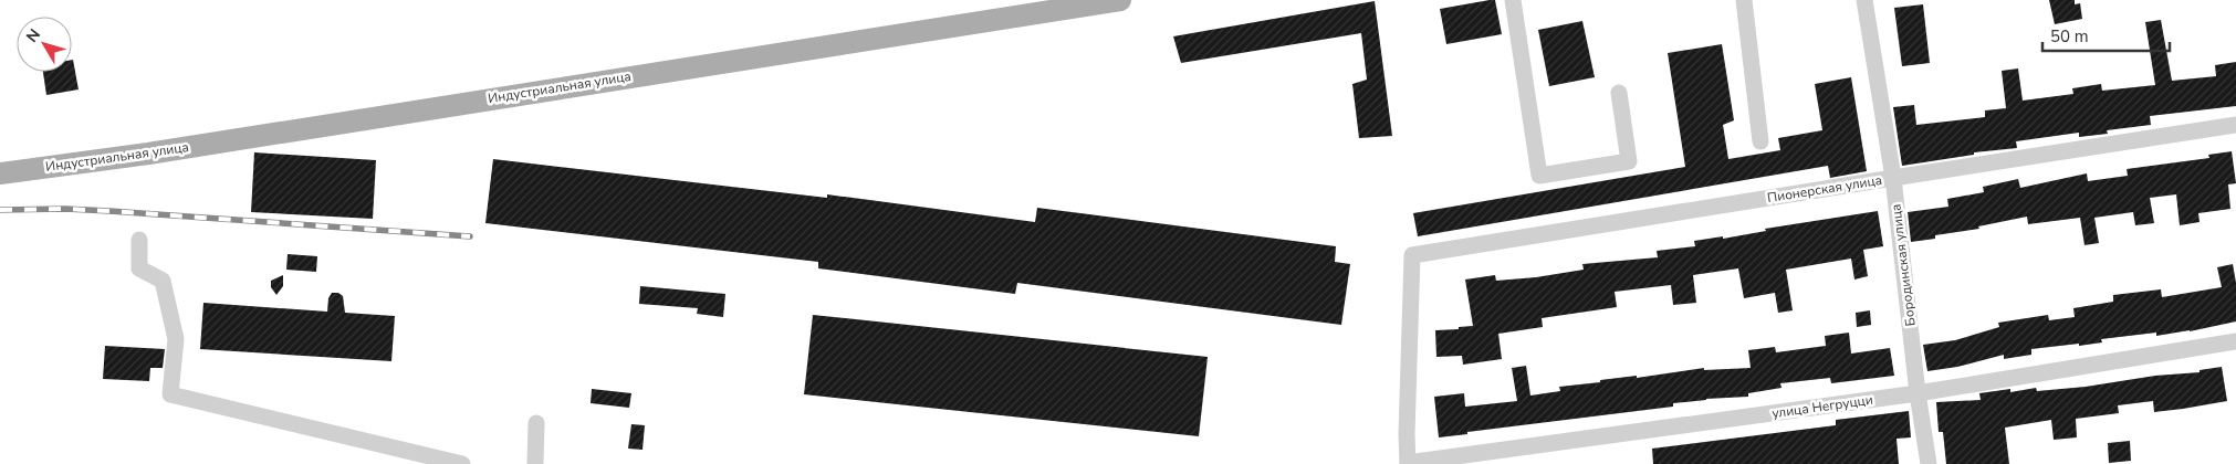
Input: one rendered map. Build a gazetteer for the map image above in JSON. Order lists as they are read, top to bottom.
{
  "streets": {
    "main road": ["Индустриальная улица"],
    "street": ["Пионерская улица", "Бородинская улица", "улица Негруцци"]
  },
  "crossings": [
    ["Пионерская улица", "Бородинская улица"],
    ["Пионерская улица", "улица Негруцци"],
    ["Бородинская улица", "улица Негруцци"]
  ],
  "scale_bar": "50 m",
  "north": "top left"
}
